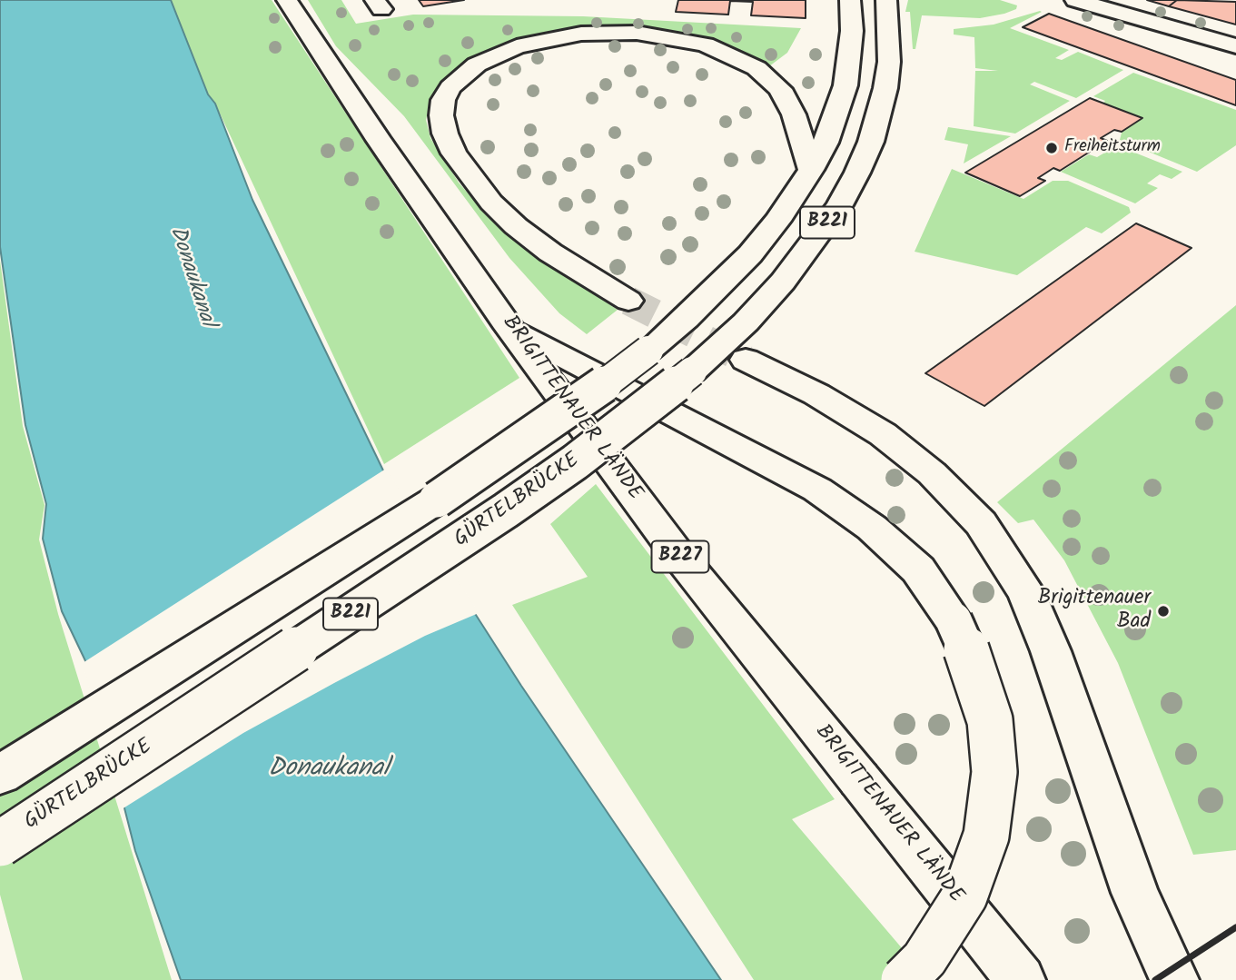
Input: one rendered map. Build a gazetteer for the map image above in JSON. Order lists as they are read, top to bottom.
{
  "streets": {
    "main road": [
      "B221",
      "BRIGITTENAUER LÄNDE",
      "GÜRTELBRÜCKE",
      "B227"
    ]
  },
  "water": ["Donaukanal"],
  "places": ["Freiheitsturm", "Brigittenauer Bad"]
}
